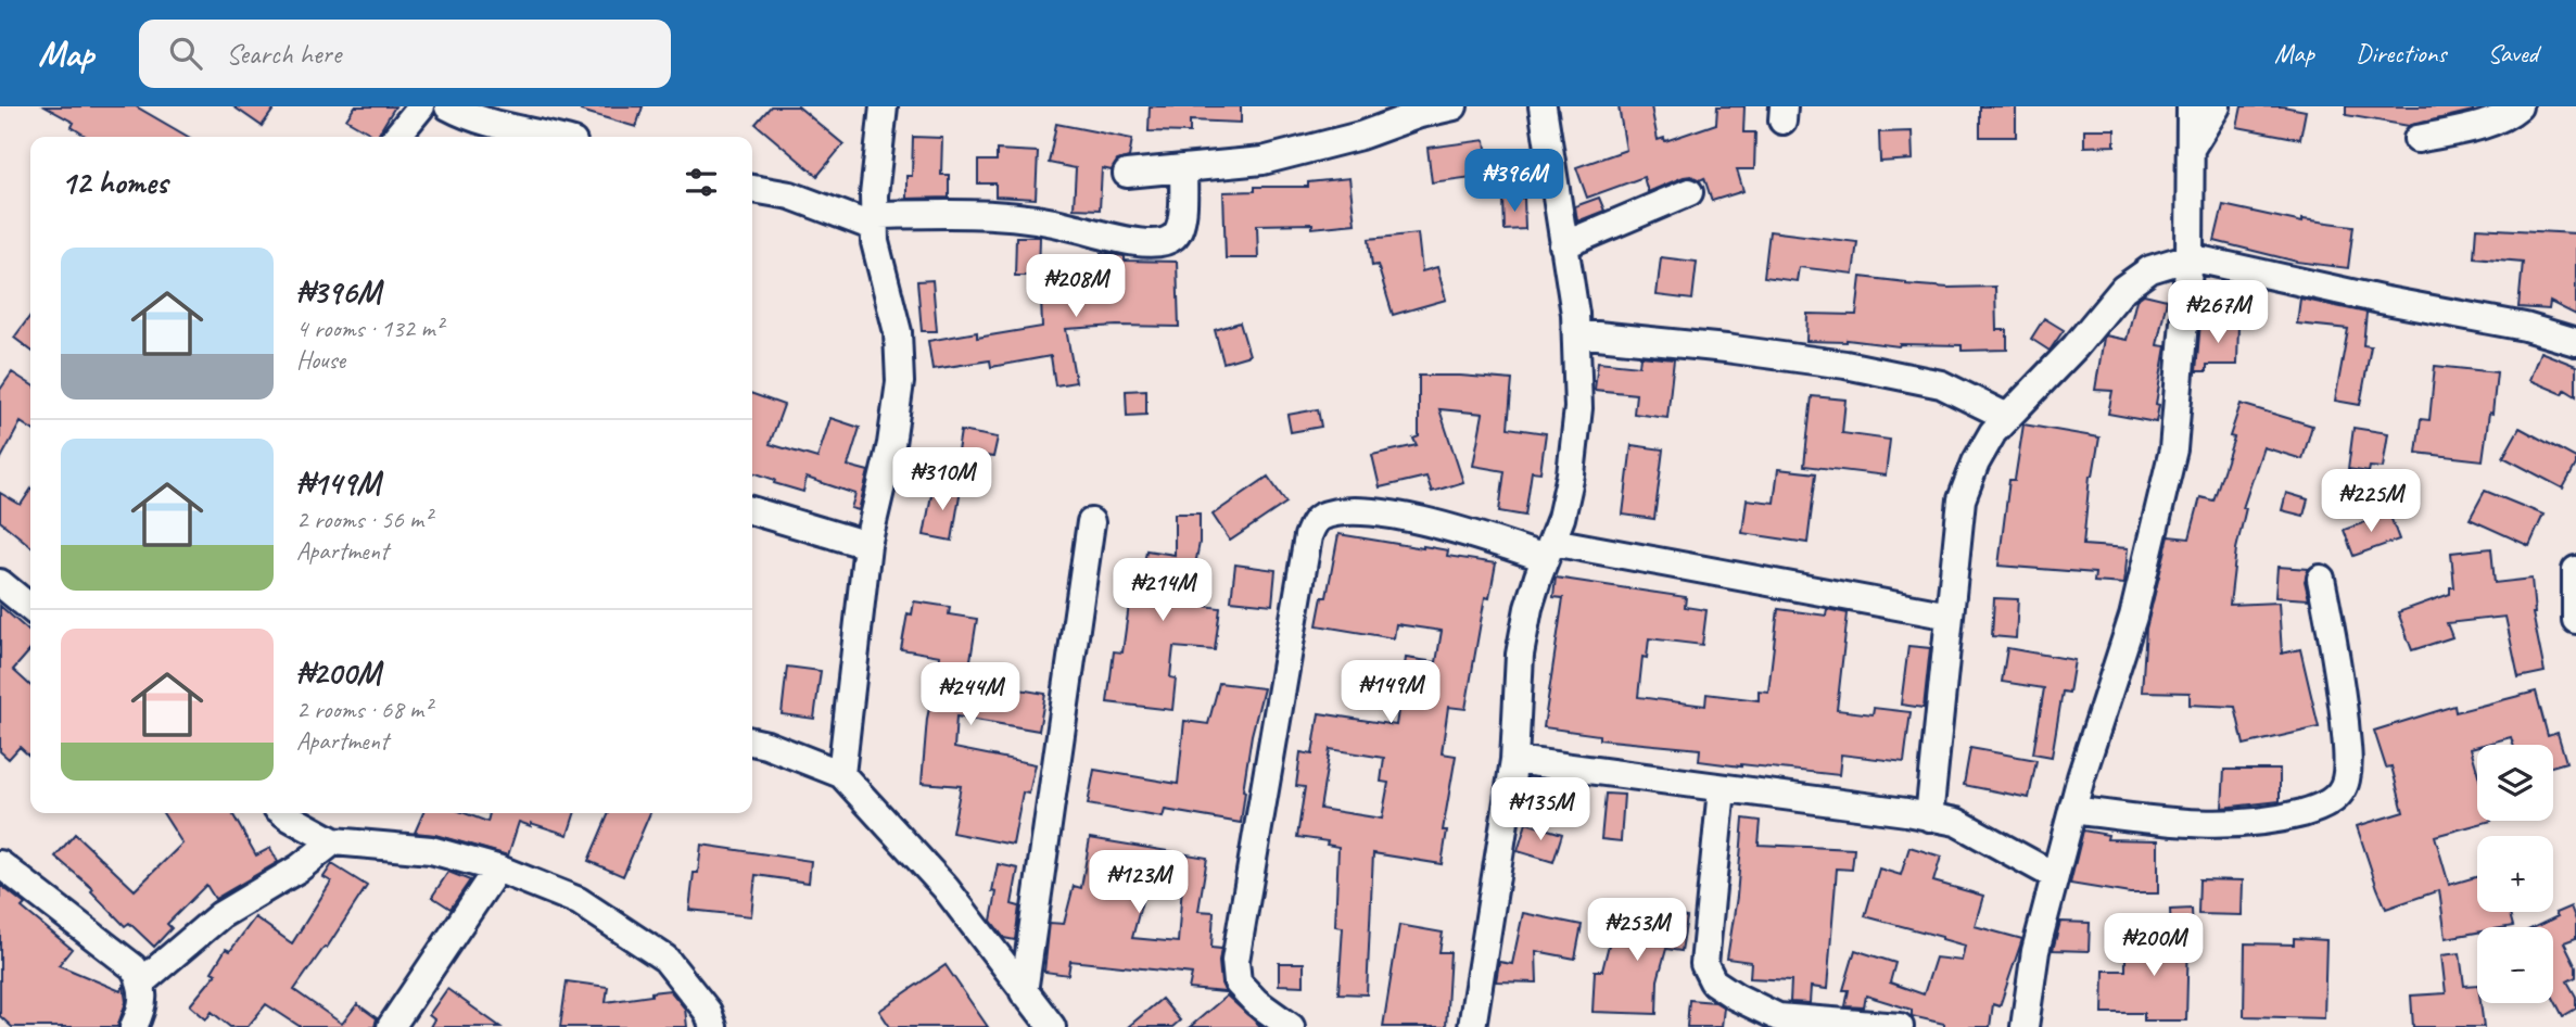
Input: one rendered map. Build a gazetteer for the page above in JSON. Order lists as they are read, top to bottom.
{
  "page": {
    "header": "Map",
    "search": "Search here",
    "nav": ["Map", "Directions", "Saved"],
    "heading": "12 homes",
    "price": [
      "₦396M",
      "₦208M",
      "₦267M",
      "₦310M",
      "₦225M",
      "₦214M",
      "₦149M",
      "₦244M",
      "₦135M",
      "₦123M",
      "₦253M",
      "₦200M"
    ],
    "list": [
      {
        "name": "₦396M",
        "note": "4 rooms · 132 m² · House"
      },
      {
        "name": "₦149M",
        "note": "2 rooms · 56 m² · Apartment"
      },
      {
        "name": "₦200M",
        "note": "2 rooms · 68 m² · Apartment"
      }
    ],
    "map_buttons": ["+", "−"]
  }
}
